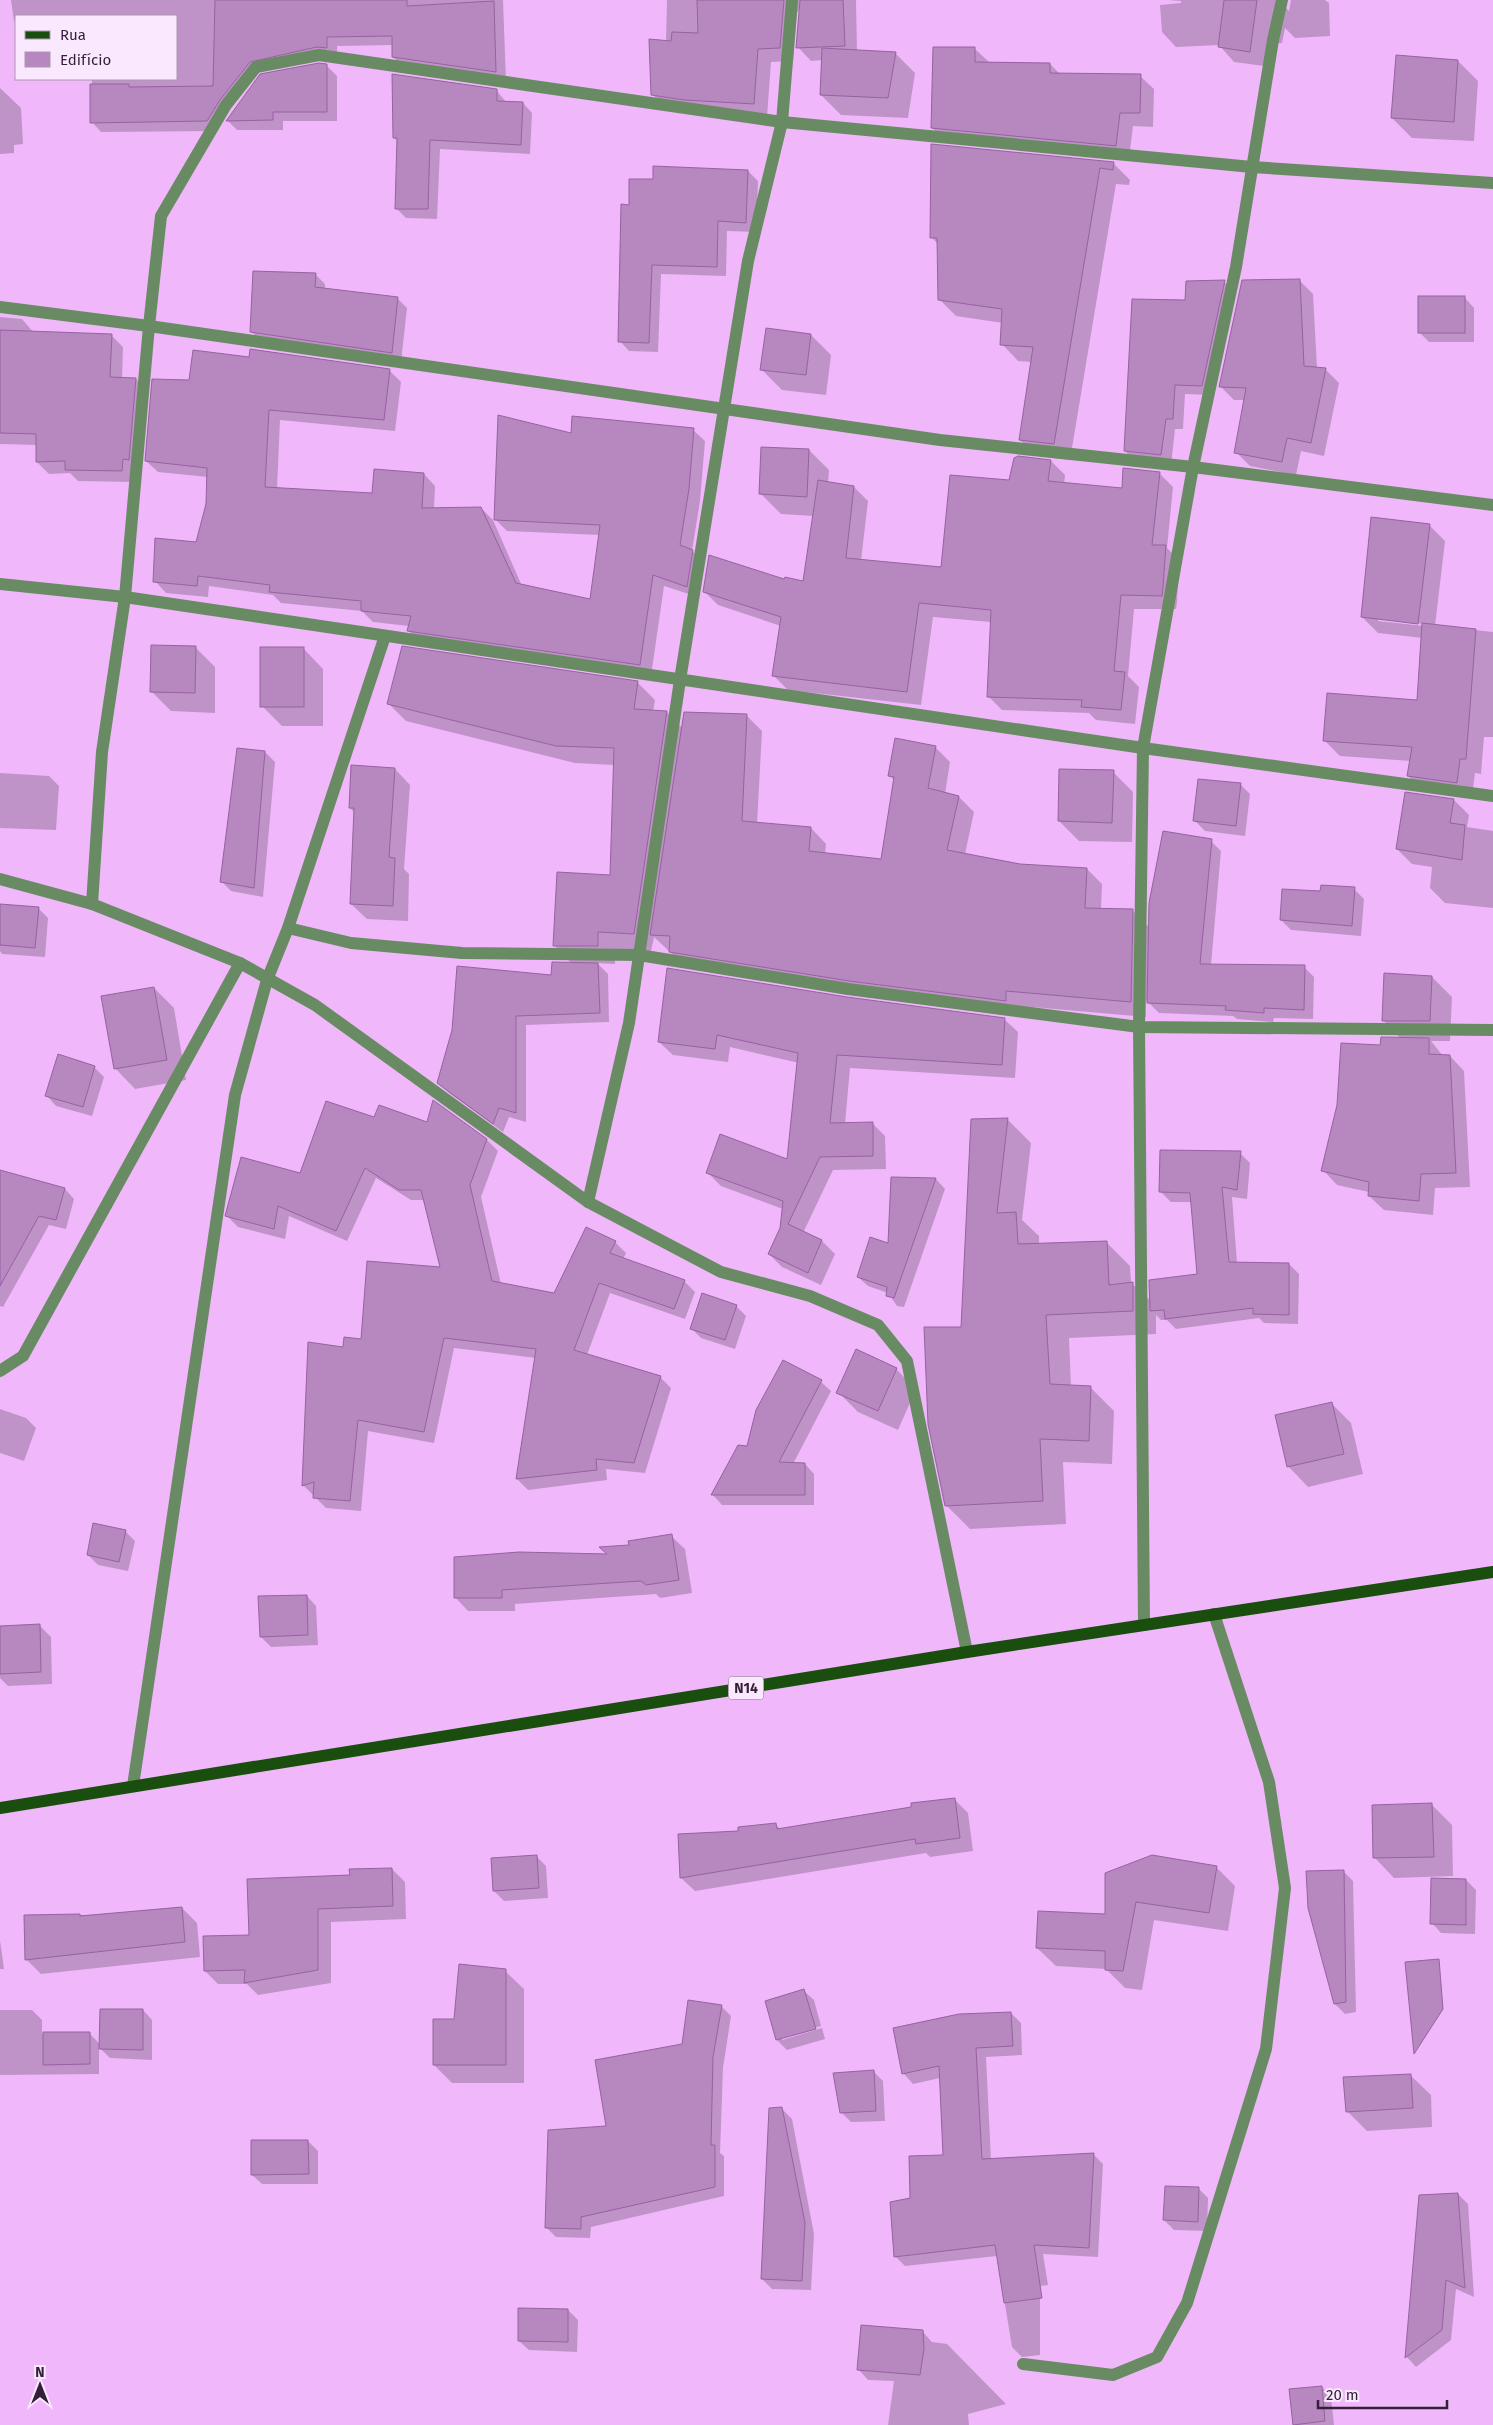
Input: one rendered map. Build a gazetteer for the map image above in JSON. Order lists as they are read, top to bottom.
{
  "streets": {
    "main road": ["N14"]
  },
  "legend": ["Rua", "Edifício"],
  "scale_bar": "20 m",
  "north": "top"
}
